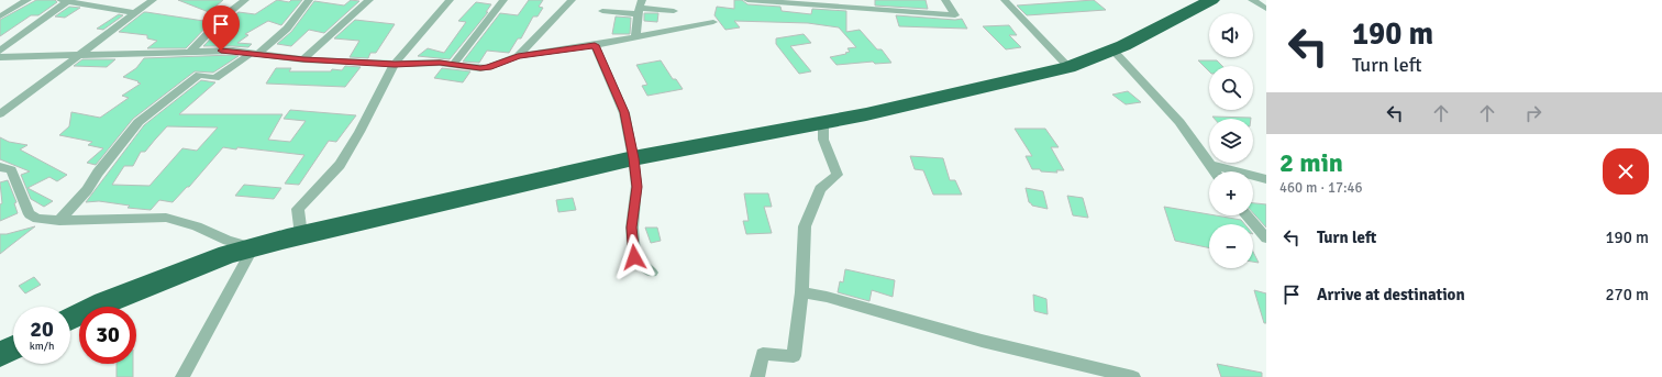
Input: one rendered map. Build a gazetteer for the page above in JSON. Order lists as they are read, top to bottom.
{
  "page": {
    "turn": ["190 m", "Turn left"],
    "map_buttons": ["+", "−"],
    "heading": ["2 min", "460 m · 17:46"],
    "list": [
      {
        "name": "Turn left",
        "value": "190 m"
      },
      {
        "name": "Arrive at destination",
        "value": "270 m"
      }
    ],
    "speed": "20 km/h",
    "limit": "30"
  }
}
